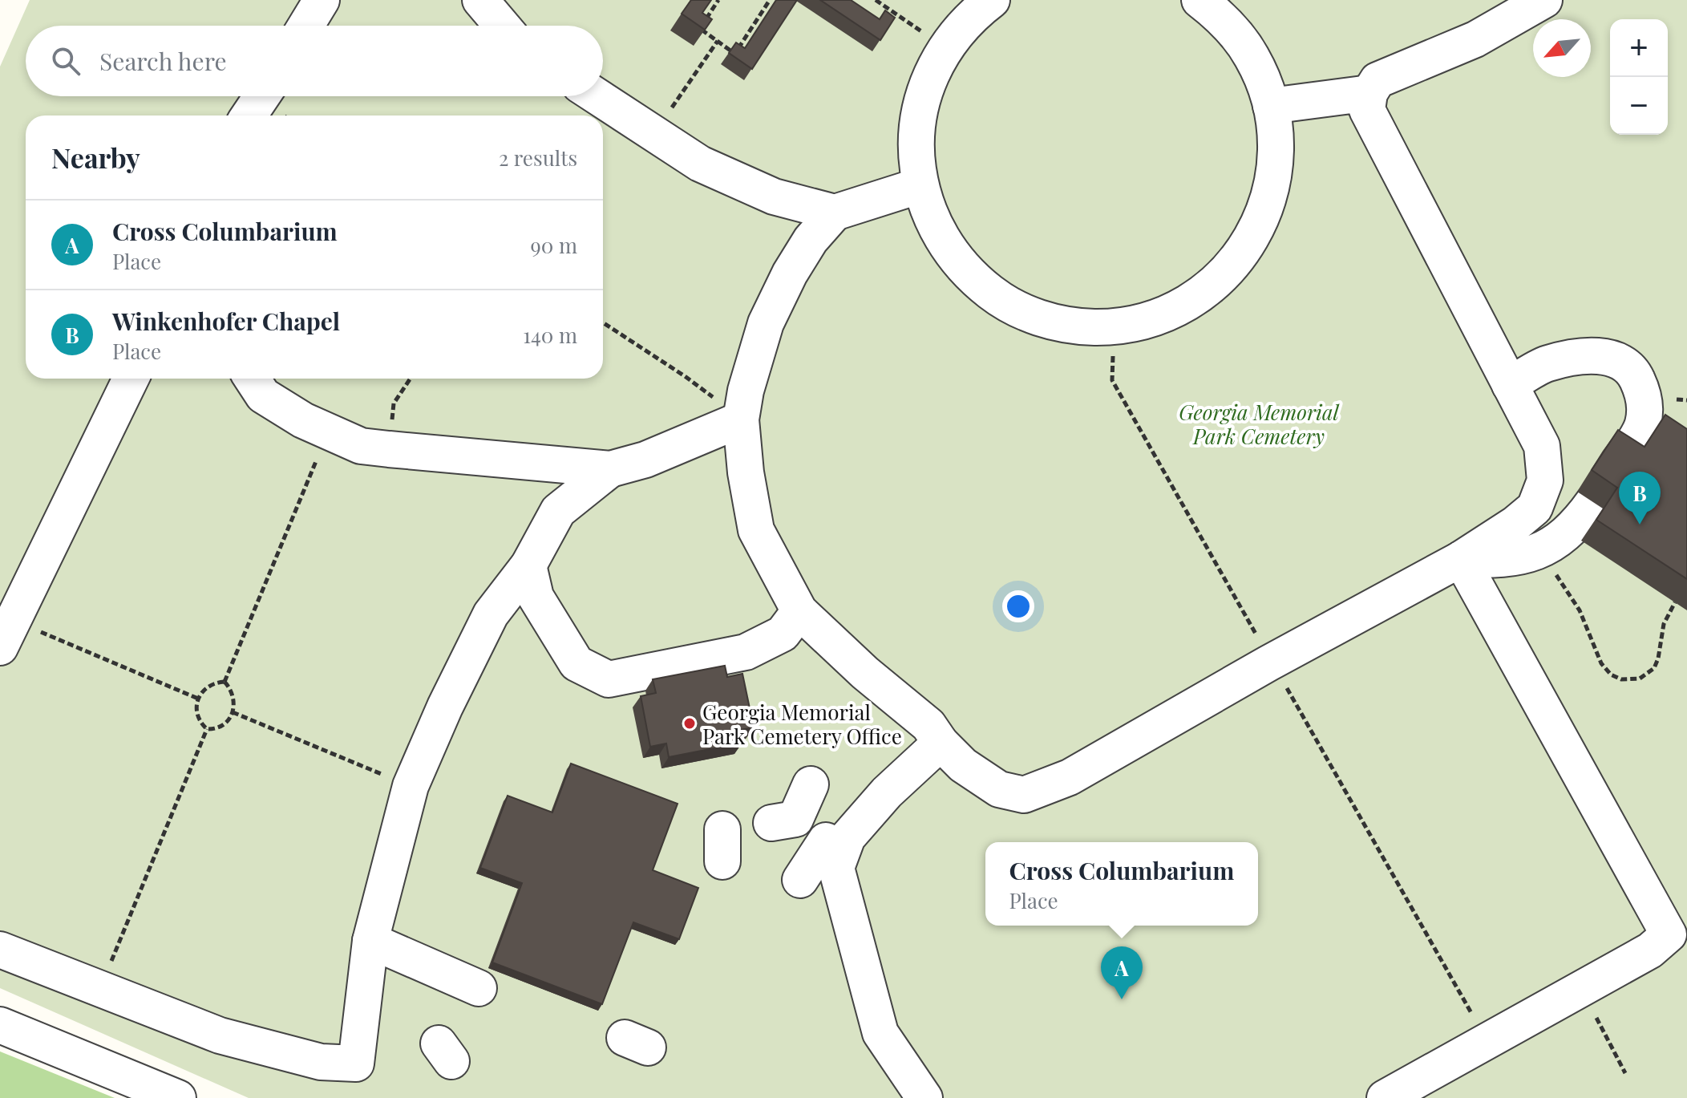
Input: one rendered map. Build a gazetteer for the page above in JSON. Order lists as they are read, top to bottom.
{
  "parks": ["Georgia Memorial Park Cemetery"],
  "places": ["Georgia Memorial Park Cemetery Office"],
  "north": "bottom left",
  "page": {
    "map_buttons": ["+", "−"],
    "search": "Search here",
    "heading": ["Nearby", "2 results"],
    "list": [
      {
        "mark": "A",
        "name": "Cross Columbarium",
        "note": "Place",
        "value": "90 m"
      },
      {
        "mark": "B",
        "name": "Winkenhofer Chapel",
        "note": "Place",
        "value": "140 m"
      }
    ],
    "pins": ["B", "A"],
    "popup": ["Cross Columbarium", "Place"]
  }
}
